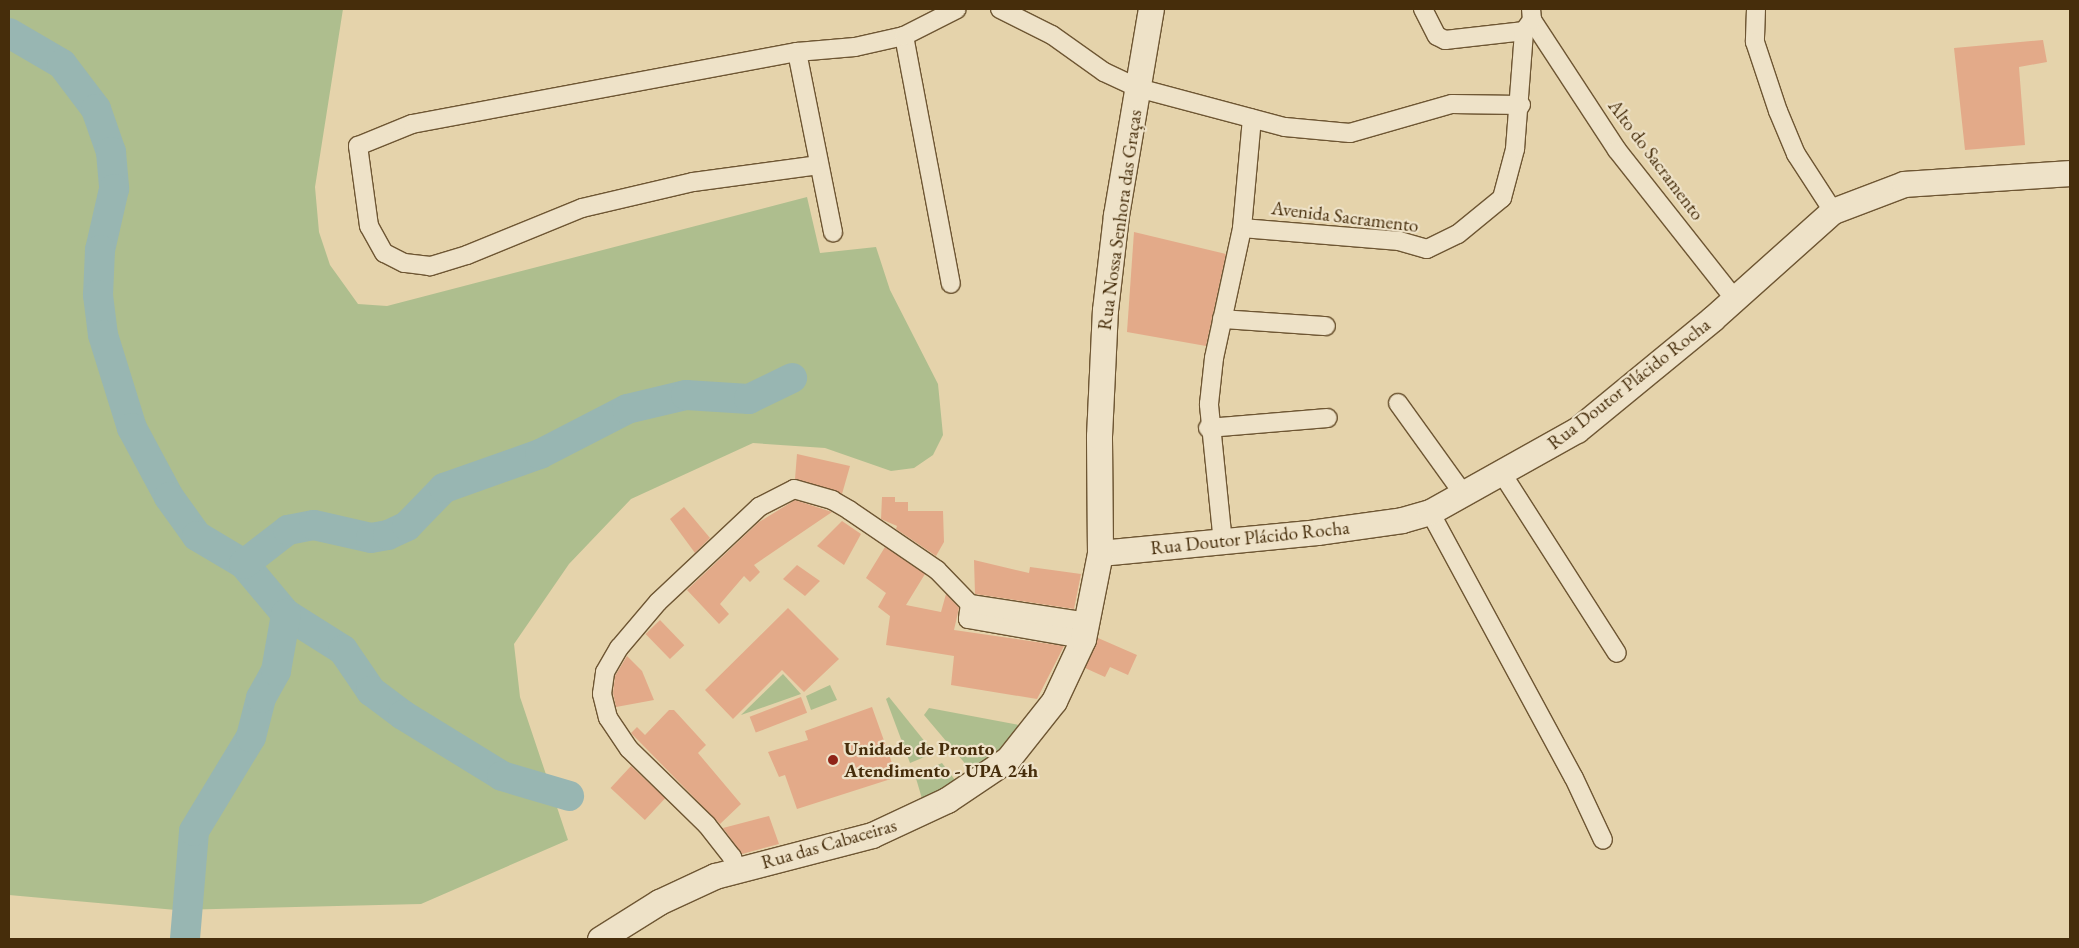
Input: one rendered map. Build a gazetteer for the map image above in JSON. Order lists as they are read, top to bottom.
{
  "streets": {
    "street": [
      "Alto do Sacramento",
      "Avenida Sacramento",
      "Rua Nossa Senhora das Graças",
      "Rua Doutor Plácido Rocha",
      "Rua das Cabaceiras"
    ]
  },
  "crossings": [
    ["Alto do Sacramento", "Avenida Sacramento"],
    ["Alto do Sacramento", "Rua Doutor Plácido Rocha"],
    ["Rua Nossa Senhora das Graças", "Rua Doutor Plácido Rocha"],
    ["Rua Nossa Senhora das Graças", "Rua das Cabaceiras"],
    ["Rua Doutor Plácido Rocha", "Rua das Cabaceiras"]
  ],
  "places": ["Unidade de Pronto Atendimento - UPA 24h"]
}
